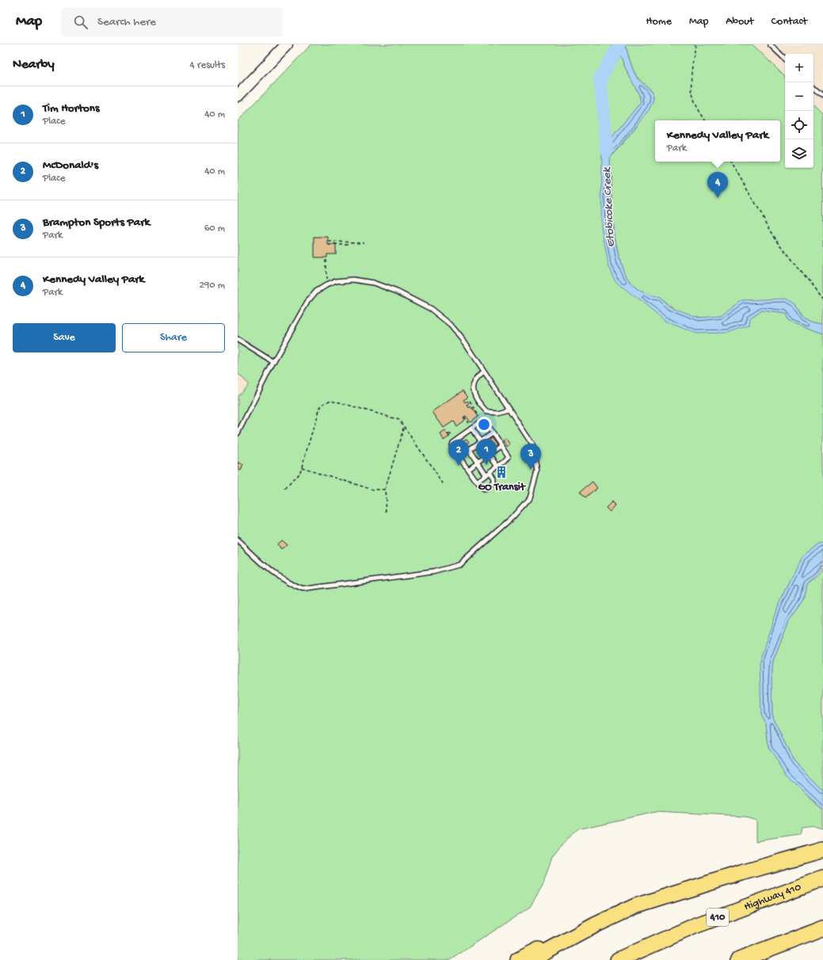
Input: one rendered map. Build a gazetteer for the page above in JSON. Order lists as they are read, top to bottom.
{
  "streets": {
    "highway": ["Highway 410", "410"]
  },
  "water": ["Etobicoke Creek"],
  "places": {
    "building": ["GO Transit"]
  },
  "page": {
    "header": "Map",
    "search": "Search here",
    "nav": [
      "Home",
      "Map",
      "About",
      "Contact"
    ],
    "heading": ["Nearby", "4 results"],
    "map_buttons": ["+", "−"],
    "list": [
      {
        "mark": "1",
        "name": "Tim Hortons",
        "note": "Place",
        "value": "40 m"
      },
      {
        "mark": "2",
        "name": "McDonald's",
        "note": "Place",
        "value": "40 m"
      },
      {
        "mark": "3",
        "name": "Brampton Sports Park",
        "note": "Park",
        "value": "60 m"
      },
      {
        "mark": "4",
        "name": "Kennedy Valley Park",
        "note": "Park",
        "value": "290 m"
      }
    ],
    "popup": ["Kennedy Valley Park", "Park"],
    "pins": [
      "4",
      "1",
      "2",
      "3"
    ],
    "buttons": ["Save", "Share"]
  }
}
